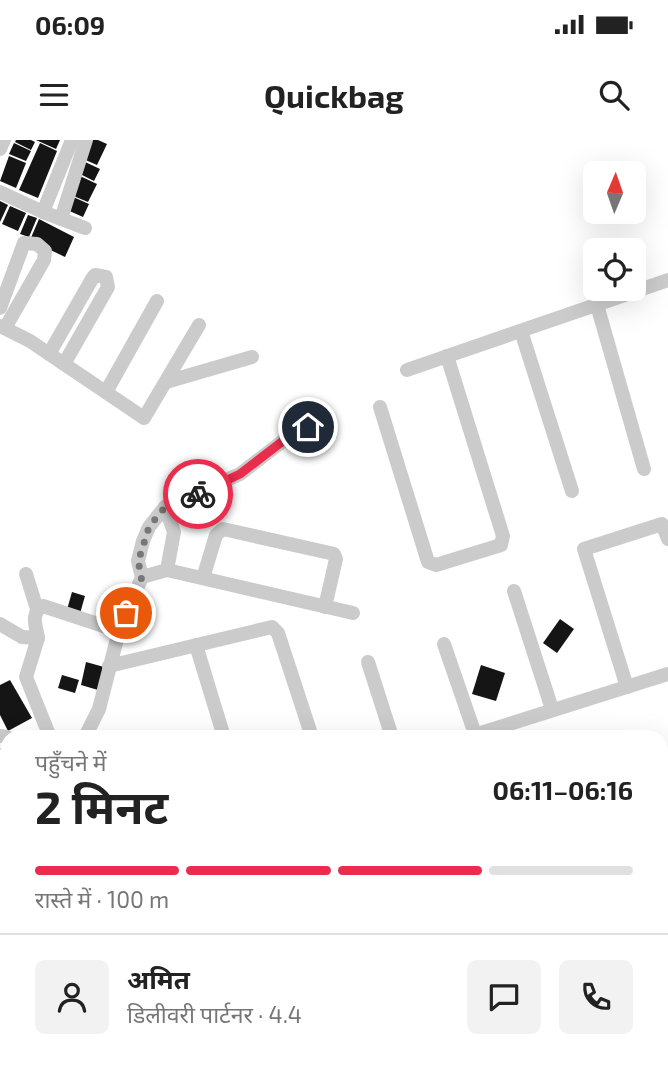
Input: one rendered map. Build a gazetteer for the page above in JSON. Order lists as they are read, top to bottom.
{
  "north": "top",
  "page": {
    "status": "06:09",
    "header": "Quickbag",
    "heading": ["2 मिनट", "पहुँचने में", "06:11–06:16"],
    "panel": ["अमित", "डिलीवरी पार्टनर · 4.4"],
    "bar": "रास्ते में · 100 m"
  }
}
